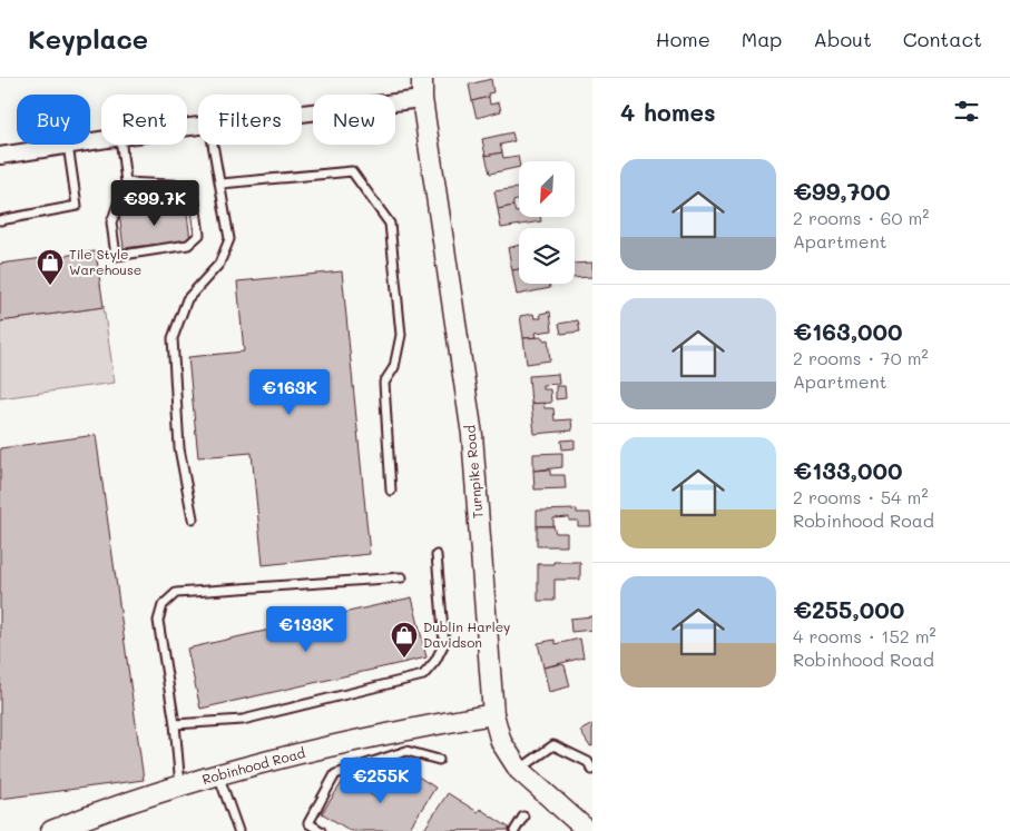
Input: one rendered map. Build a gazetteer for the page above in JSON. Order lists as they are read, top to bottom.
{
  "streets": {
    "street": ["Turnpike Road", "Robinhood Road"]
  },
  "crossings": [
    ["Turnpike Road", "Robinhood Road"]
  ],
  "places": {
    "shop": ["Tile Style Warehouse", "Dublin Harley Davidson"]
  },
  "north": "bottom left",
  "page": {
    "header": "Keyplace",
    "nav": [
      "Home",
      "Map",
      "About",
      "Contact"
    ],
    "heading": "4 homes",
    "chip": [
      "Buy",
      "Rent",
      "Filters",
      "New"
    ],
    "list": [
      {
        "name": "€99,700",
        "note": "2 rooms · 60 m² · Apartment"
      },
      {
        "name": "€163,000",
        "note": "2 rooms · 70 m² · Apartment"
      },
      {
        "name": "€133,000",
        "note": "2 rooms · 54 m² · Robinhood Road"
      },
      {
        "name": "€255,000",
        "note": "4 rooms · 152 m² · Robinhood Road"
      }
    ],
    "price": [
      "€99.7K",
      "€163K",
      "€133K",
      "€255K"
    ]
  }
}
